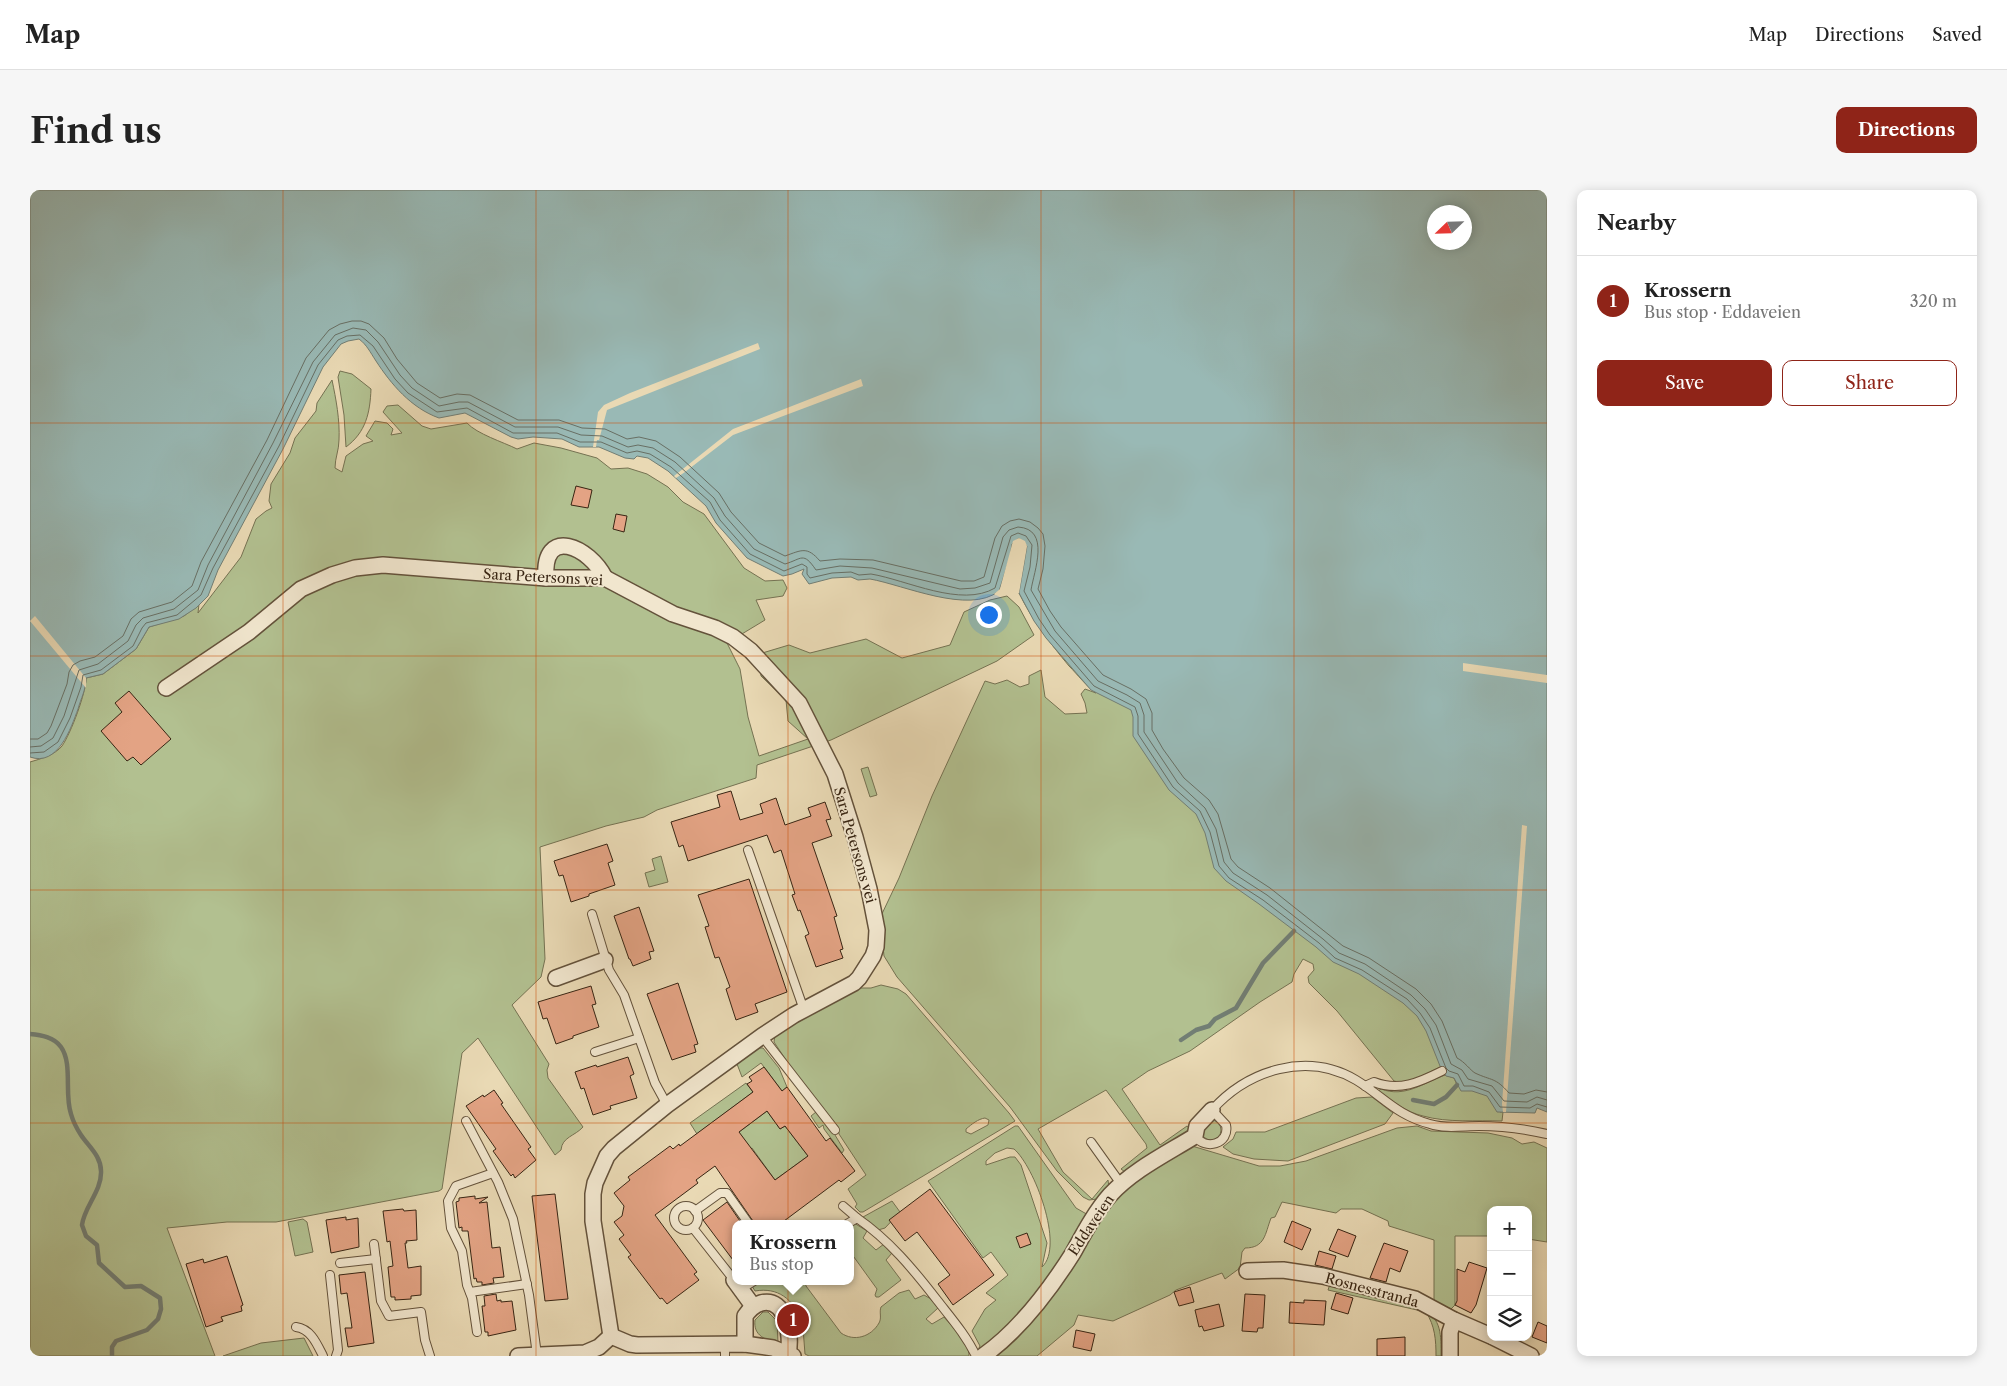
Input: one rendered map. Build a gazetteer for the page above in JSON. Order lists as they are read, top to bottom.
{
  "streets": {
    "street": ["Sara Petersons vei", "Eddaveien", "Rosnesstranda"]
  },
  "north": "bottom left",
  "page": {
    "header": "Map",
    "nav": ["Map", "Directions", "Saved"],
    "buttons": [
      "Directions",
      ["Save", "Share"]
    ],
    "title": "Find us",
    "heading": "Nearby",
    "list": [
      {
        "mark": "1",
        "name": "Krossern",
        "note": "Bus stop · Eddaveien",
        "value": "320 m"
      }
    ],
    "map_buttons": ["+", "−"],
    "popup": ["Krossern", "Bus stop"],
    "pins": "1"
  }
}
